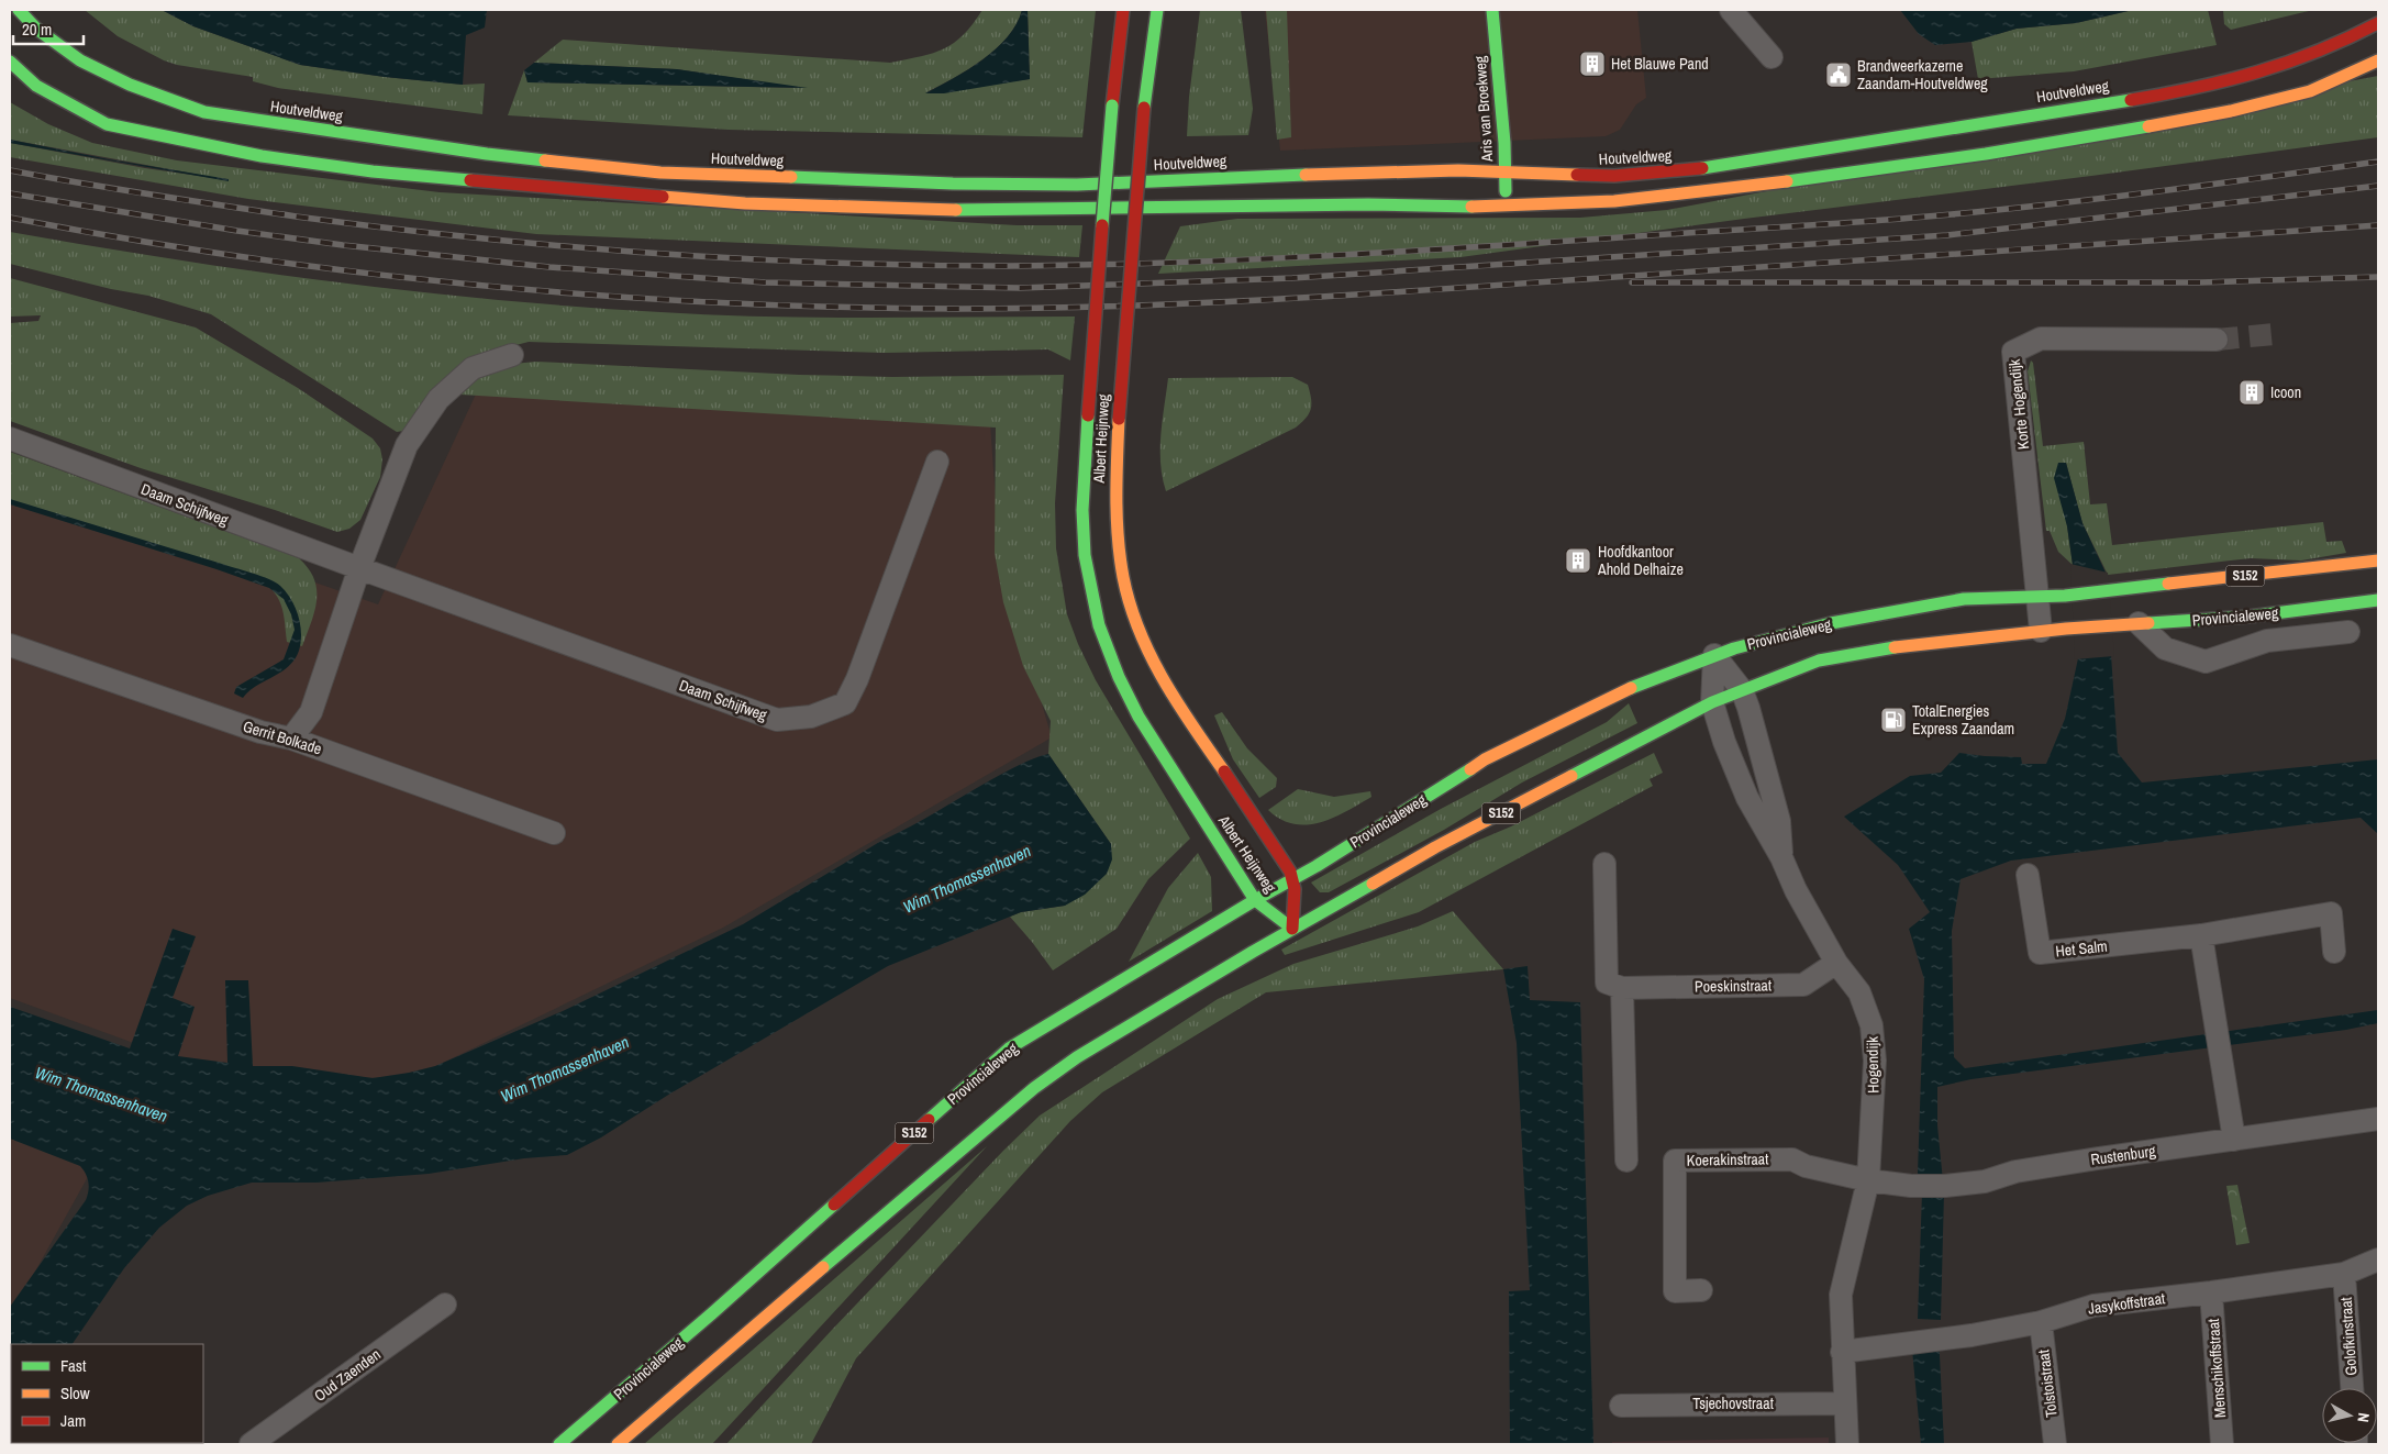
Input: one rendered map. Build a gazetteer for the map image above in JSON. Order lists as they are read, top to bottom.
{
  "streets": {
    "main road": [
      "Houtveldweg",
      "Aris van Broekweg",
      "Albert Heijnweg",
      "S152",
      "Provincialeweg"
    ],
    "street": [
      "Korte Hogendijk",
      "Daam Schijfweg",
      "Gerrit Bolkade",
      "Het Salm",
      "Poeskinstraat",
      "Hogendijk",
      "Rustenburg",
      "Koerakinstraat",
      "Jasykoffstraat",
      "Golofkinstraat",
      "Menschikoffstraat",
      "Oud Zaenden",
      "Tolstoistraat",
      "Tsjechovstraat"
    ]
  },
  "crossings": [
    ["Houtveldweg", "Aris van Broekweg"],
    ["Korte Hogendijk", "Provincialeweg"],
    ["Albert Heijnweg", "Provincialeweg"],
    ["Provincialeweg", "Hogendijk"],
    ["Poeskinstraat", "Hogendijk"],
    ["Hogendijk", "Rustenburg"],
    ["Hogendijk", "Koerakinstraat"],
    ["Hogendijk", "Jasykoffstraat"],
    ["Hogendijk", "Tsjechovstraat"],
    ["Rustenburg", "Koerakinstraat"],
    ["Jasykoffstraat", "Golofkinstraat"],
    ["Jasykoffstraat", "Menschikoffstraat"],
    ["Jasykoffstraat", "Tolstoistraat"]
  ],
  "water": ["Wim Thomassenhaven"],
  "places": {
    "building": ["Het Blauwe Pand", "Icoon", "Hoofdkantoor Ahold Delhaize"],
    "public building": ["Brandweerkazerne Zaandam-Houtveldweg"],
    "fuel station": ["TotalEnergies Express Zaandam"]
  },
  "legend": ["Fast", "Slow", "Jam"],
  "scale_bar": "20 m",
  "north": "right"
}
